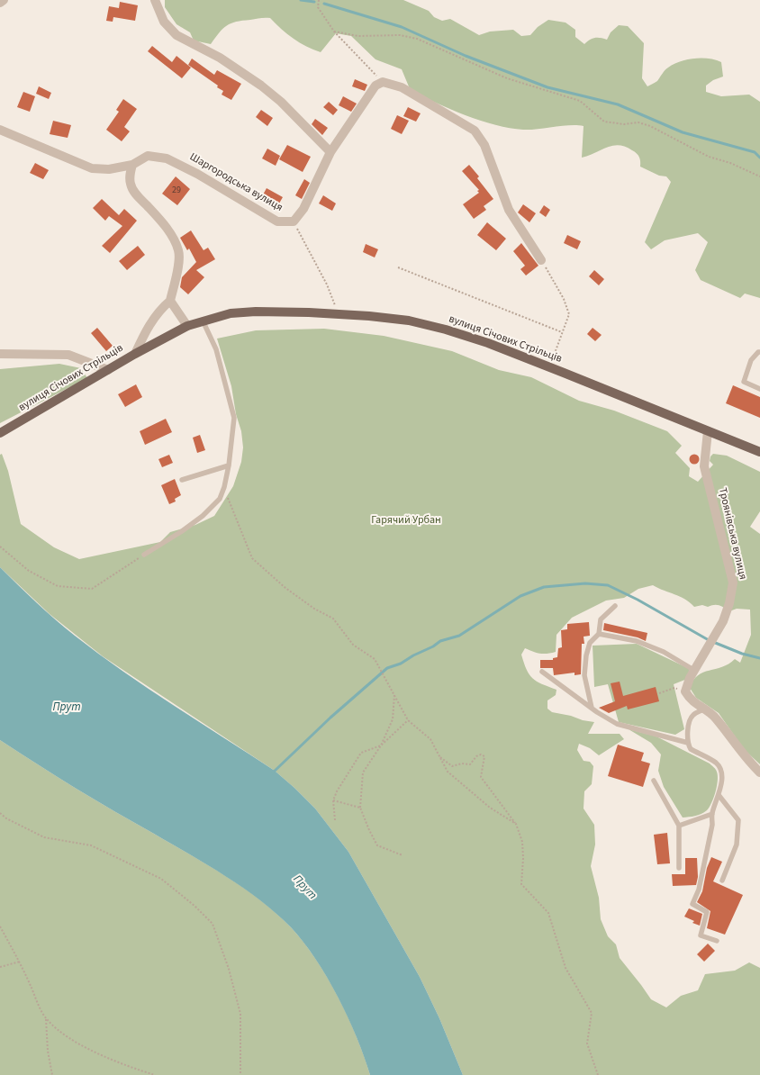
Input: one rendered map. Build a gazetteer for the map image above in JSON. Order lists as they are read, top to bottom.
{
  "streets": {
    "main road": ["вулиця Січових Стрільців"],
    "street": ["Шаргородська вулиця", "Троянівська вулиця"]
  },
  "crossings": [
    ["Шаргородська вулиця", "вулиця Січових Стрільців"],
    ["вулиця Січових Стрільців", "Троянівська вулиця"]
  ],
  "water": ["Прут"],
  "parks": ["Гарячий Урбан"],
  "house_numbers": ["29"]
}
